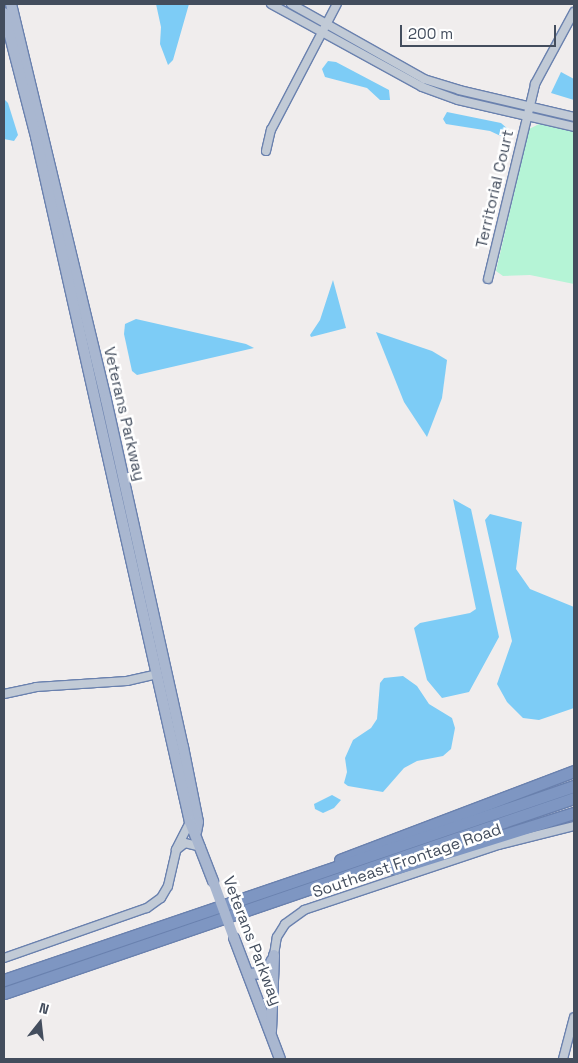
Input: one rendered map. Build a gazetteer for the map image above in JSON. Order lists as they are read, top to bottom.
{
  "streets": {
    "main road": ["Veterans Parkway"],
    "street": ["Territorial Court", "Southeast Frontage Road"]
  },
  "scale_bar": "200 m",
  "north": "top"
}
